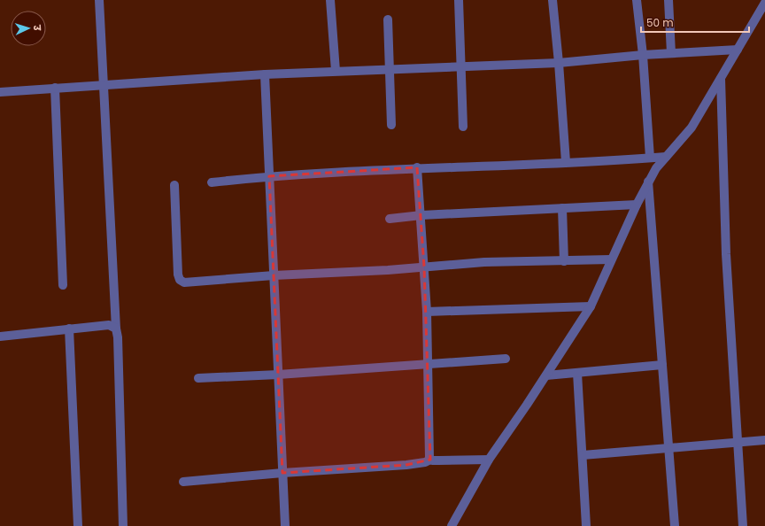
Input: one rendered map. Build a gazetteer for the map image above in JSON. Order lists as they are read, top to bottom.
{
  "scale_bar": "50 m",
  "north": "right"
}
